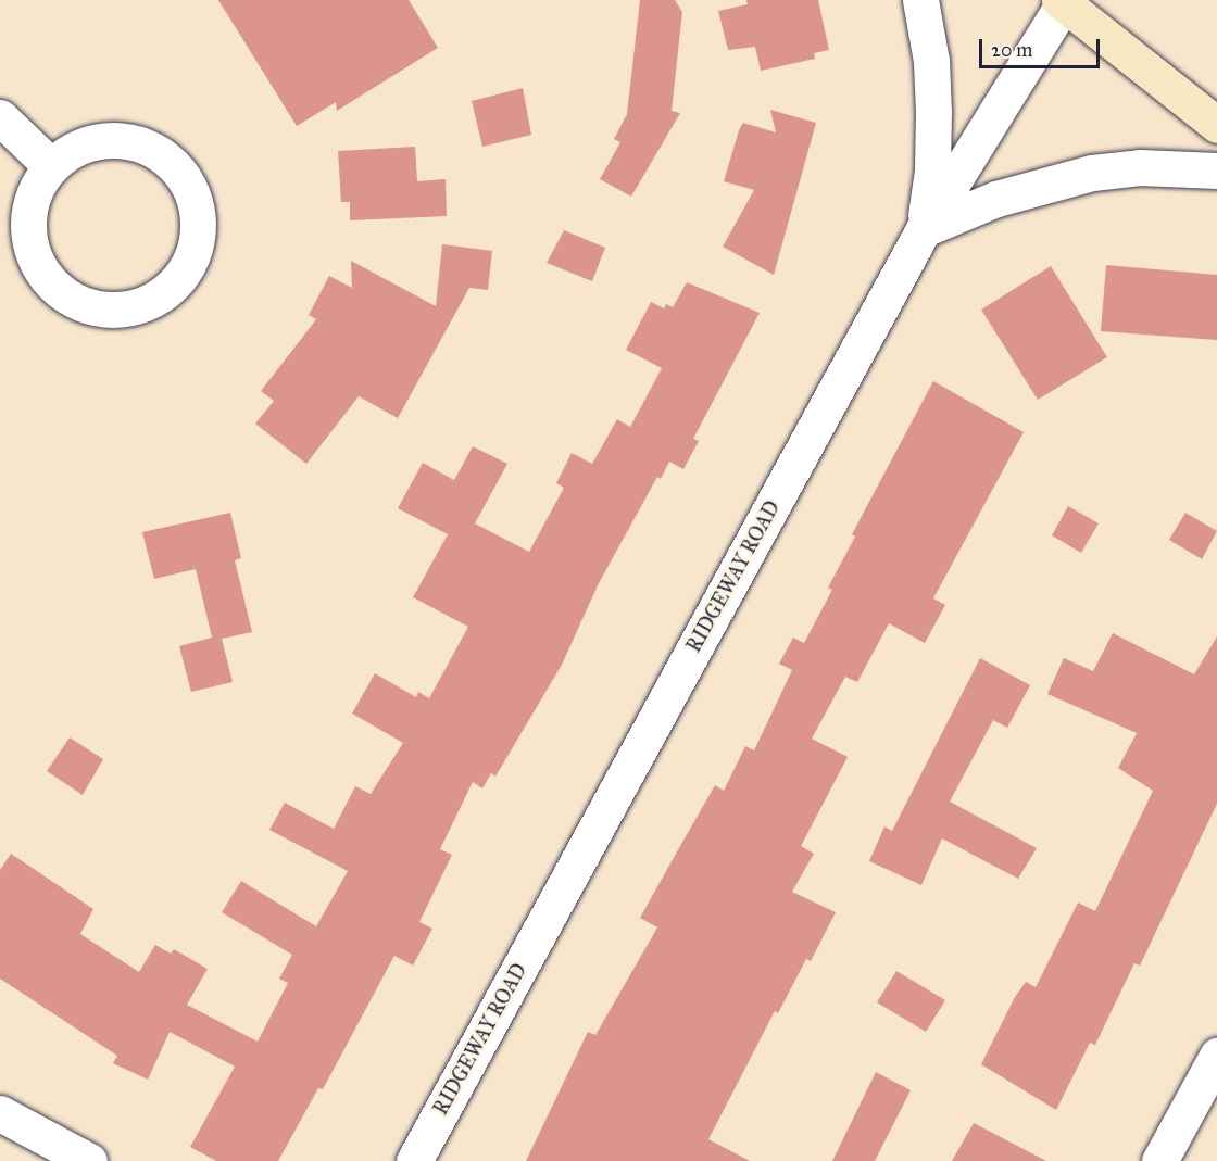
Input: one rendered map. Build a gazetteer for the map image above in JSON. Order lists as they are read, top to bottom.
{
  "streets": {
    "street": ["RIDGEWAY ROAD"]
  },
  "scale_bar": "20 m"
}
